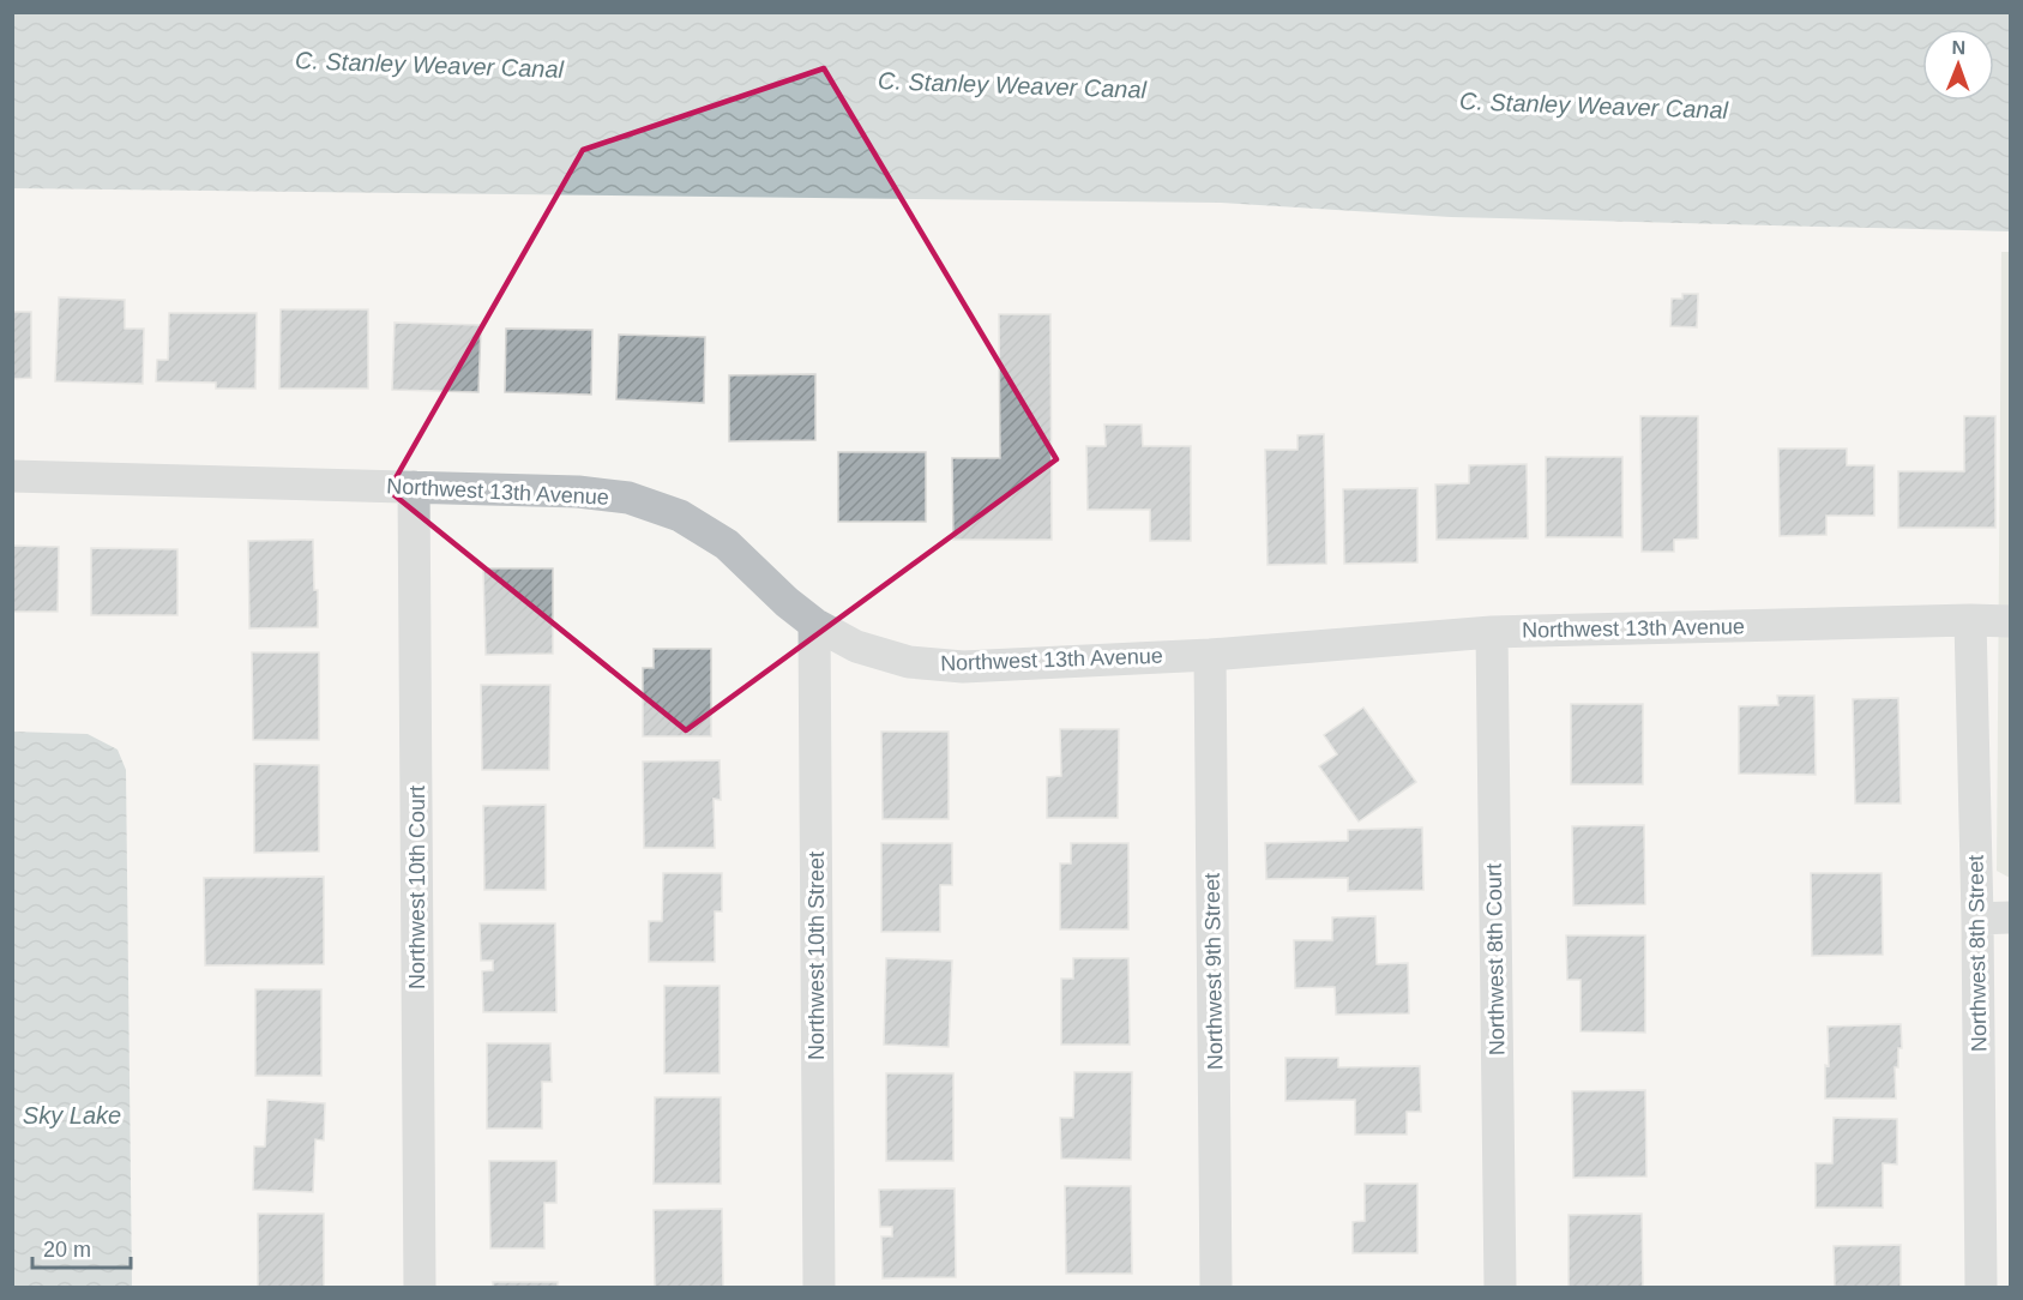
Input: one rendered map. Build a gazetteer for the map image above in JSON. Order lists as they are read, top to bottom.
{
  "streets": {
    "street": [
      "Northwest 13th Avenue",
      "Northwest 10th Court",
      "Northwest 8th Street",
      "Northwest 10th Street",
      "Northwest 8th Court",
      "Northwest 9th Street"
    ]
  },
  "crossings": [
    ["Northwest 13th Avenue", "Northwest 10th Court"],
    ["Northwest 13th Avenue", "Northwest 8th Street"],
    ["Northwest 13th Avenue", "Northwest 10th Street"],
    ["Northwest 13th Avenue", "Northwest 8th Court"],
    ["Northwest 13th Avenue", "Northwest 9th Street"]
  ],
  "water": ["C. Stanley Weaver Canal", "Sky Lake"],
  "scale_bar": "20 m",
  "north": "top"
}
